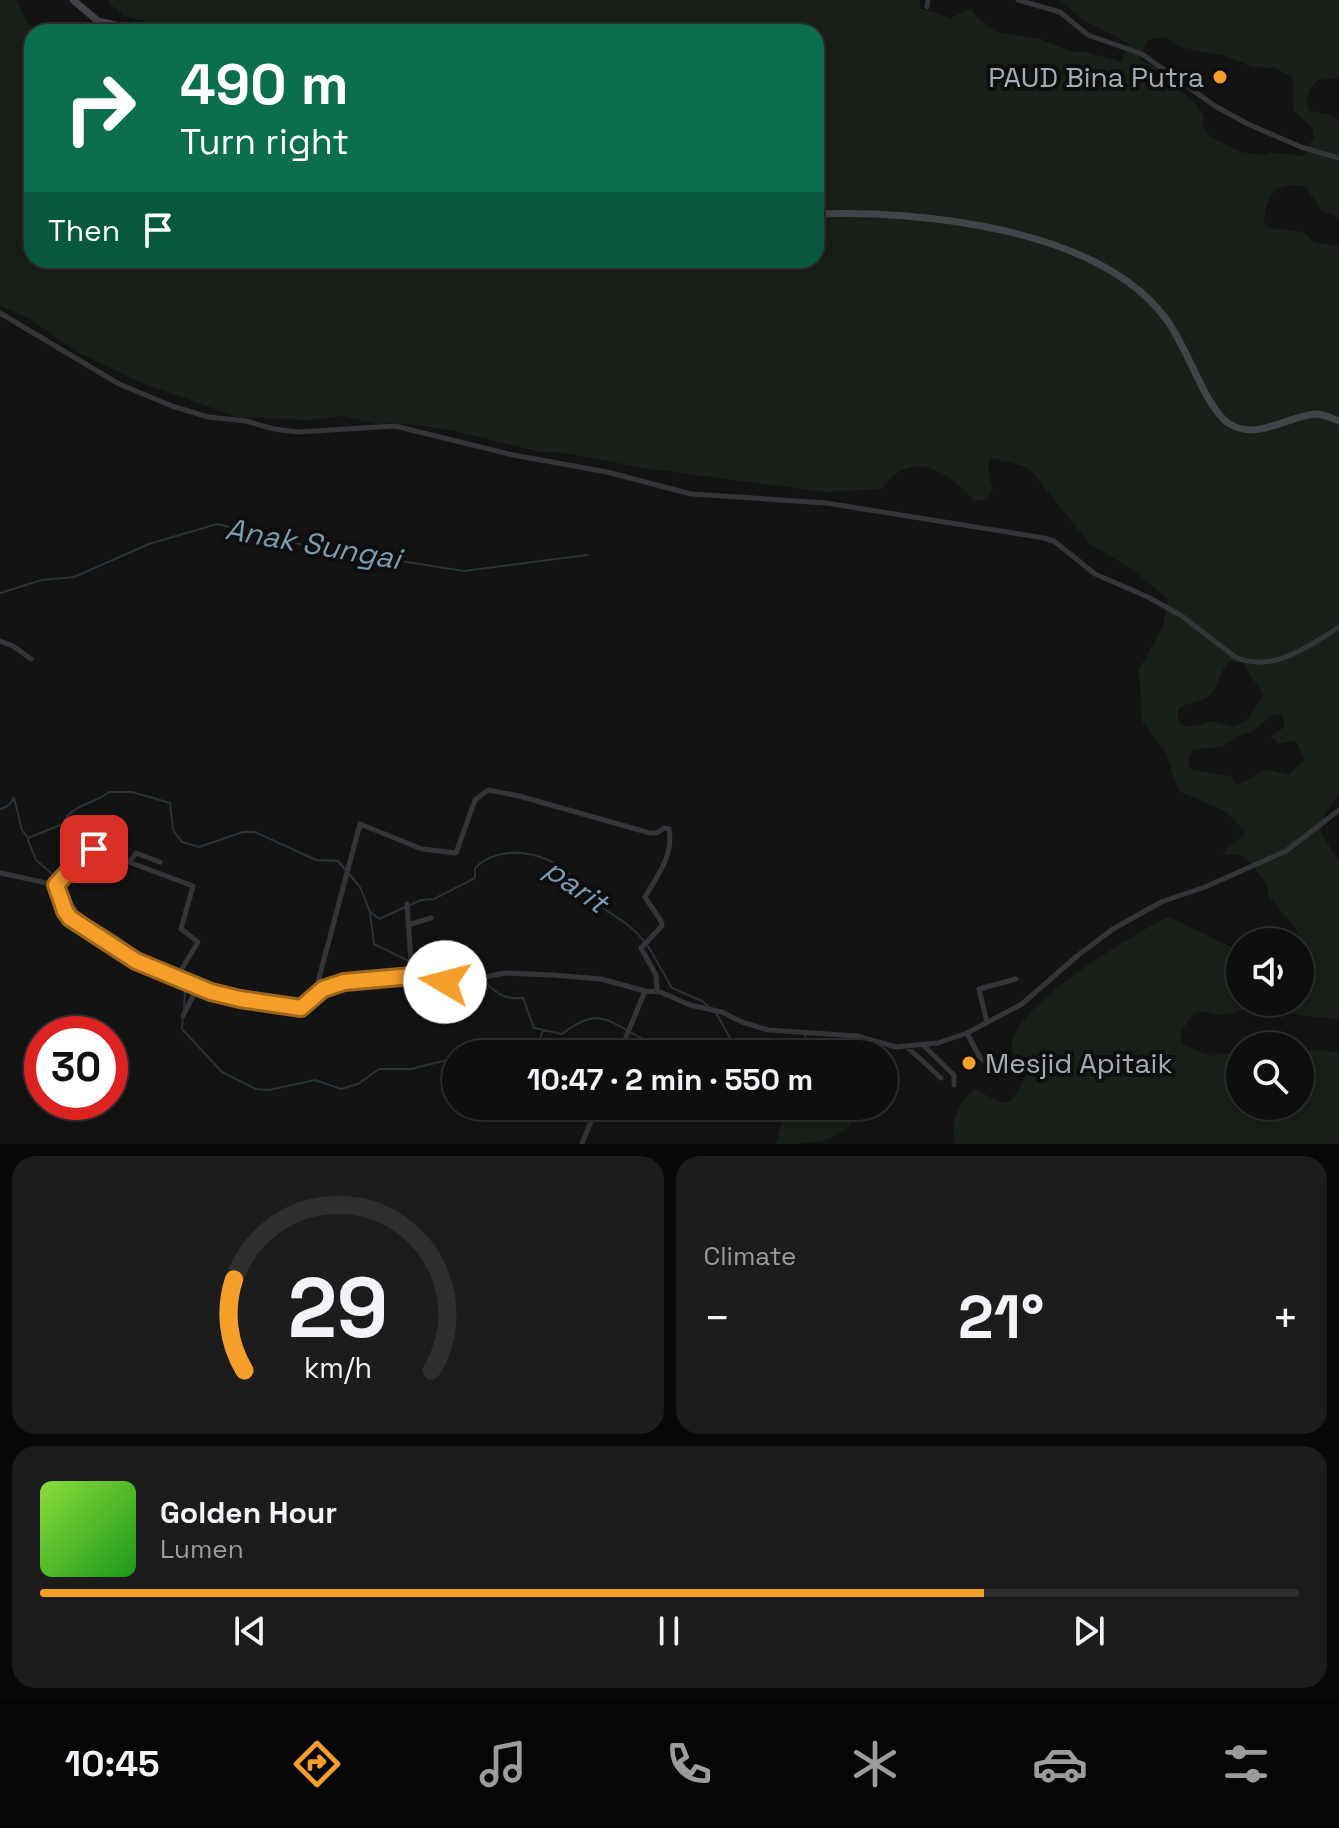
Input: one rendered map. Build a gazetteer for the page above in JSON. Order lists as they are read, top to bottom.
{
  "water": ["Anak Sungai", "parit"],
  "places": ["PAUD Bina Putra", "Mesjid Apitaik"],
  "page": {
    "turn": ["490 m", "Turn right"],
    "then": "Then",
    "limit": "30",
    "trip": "10:47 · 2 min · 550 m",
    "tile": "Climate",
    "heat": ["−", "21°", "+"],
    "song": ["Golden Hour", "Lumen"],
    "tabs": "10:45",
    "gauge": ["29", "km/h"]
  }
}
